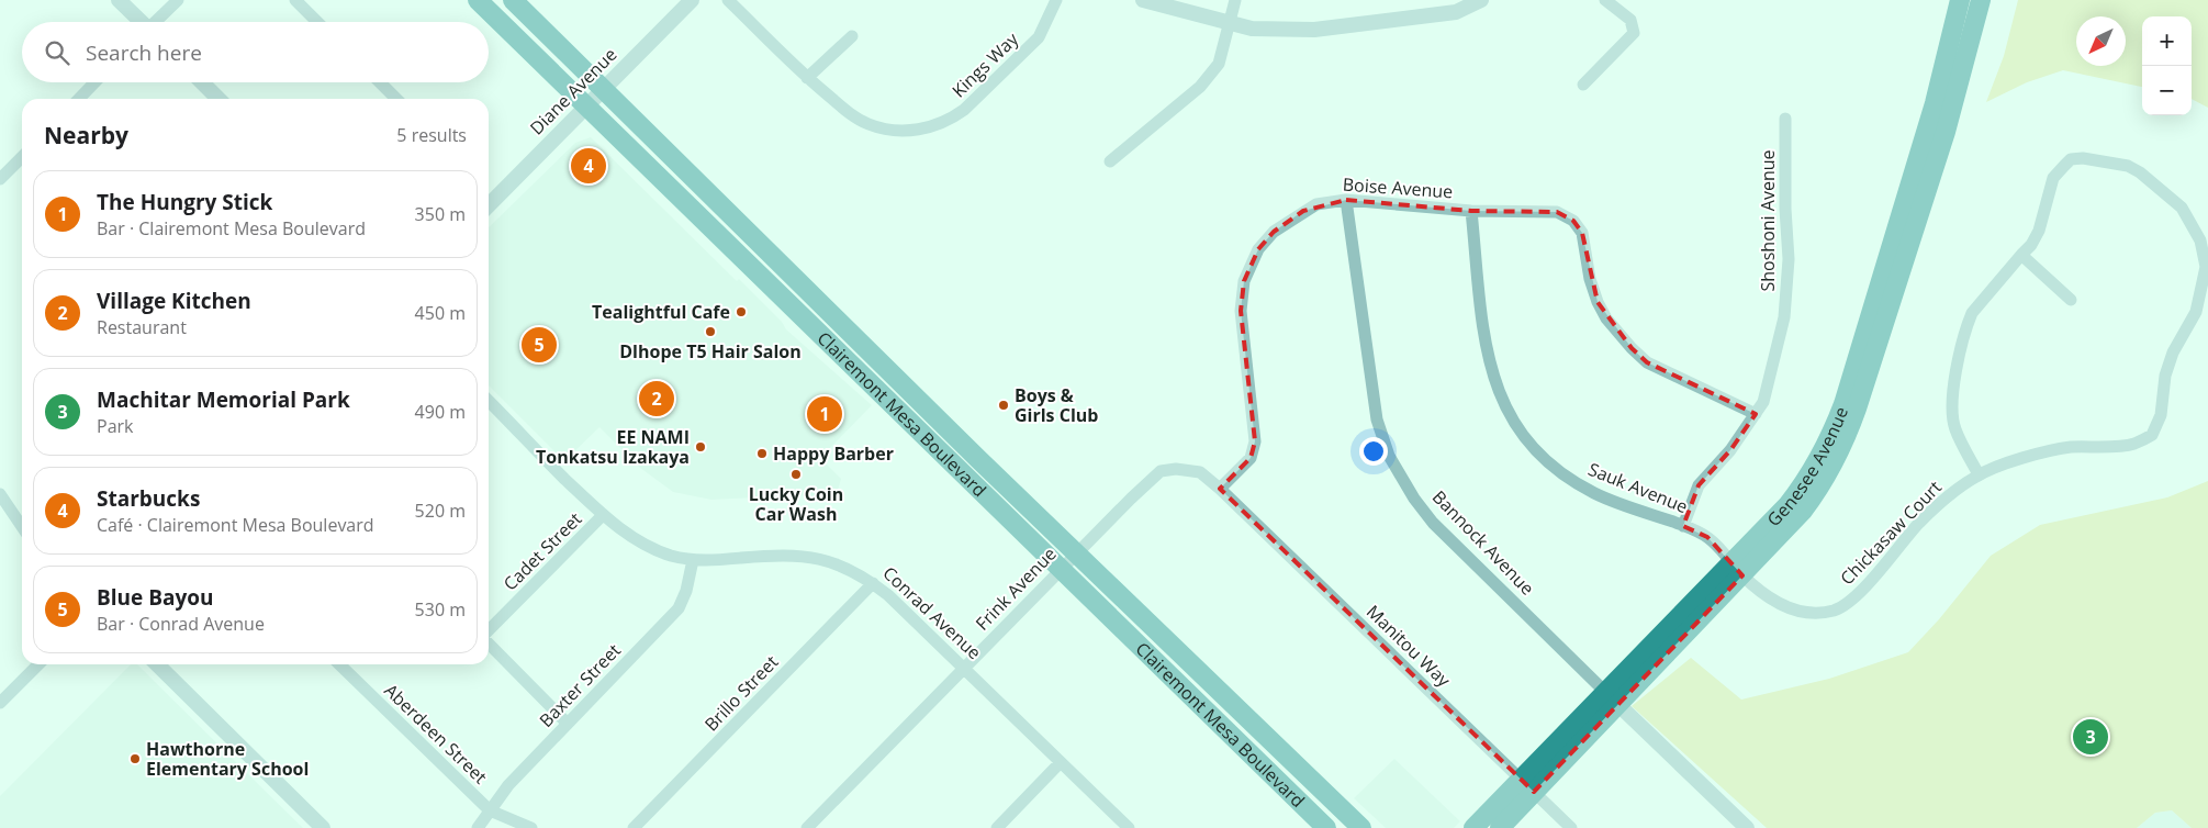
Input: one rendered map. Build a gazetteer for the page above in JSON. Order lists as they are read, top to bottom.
{
  "streets": {
    "main road": ["Clairemont Mesa Boulevard", "Genesee Avenue"],
    "street": [
      "Kings Way",
      "Diane Avenue",
      "Boise Avenue",
      "Shoshoni Avenue",
      "Sauk Avenue",
      "Chickasaw Court",
      "Bannock Avenue",
      "Cadet Street",
      "Frink Avenue",
      "Conrad Avenue",
      "Manitou Way",
      "Baxter Street",
      "Brillo Street",
      "Aberdeen Street"
    ]
  },
  "crossings": [
    ["Diane Avenue", "Clairemont Mesa Boulevard"],
    ["Boise Avenue", "Shoshoni Avenue"],
    ["Boise Avenue", "Sauk Avenue"],
    ["Boise Avenue", "Bannock Avenue"],
    ["Boise Avenue", "Frink Avenue"],
    ["Boise Avenue", "Manitou Way"],
    ["Shoshoni Avenue", "Sauk Avenue"],
    ["Clairemont Mesa Boulevard", "Frink Avenue"],
    ["Genesee Avenue", "Sauk Avenue"],
    ["Genesee Avenue", "Chickasaw Court"],
    ["Genesee Avenue", "Bannock Avenue"],
    ["Genesee Avenue", "Manitou Way"],
    ["Sauk Avenue", "Chickasaw Court"],
    ["Cadet Street", "Conrad Avenue"],
    ["Frink Avenue", "Conrad Avenue"],
    ["Frink Avenue", "Manitou Way"],
    ["Conrad Avenue", "Baxter Street"],
    ["Conrad Avenue", "Brillo Street"],
    ["Baxter Street", "Aberdeen Street"]
  ],
  "places": [
    "Tealightful Cafe",
    "Dlhope T5 Hair Salon",
    "Boys & Girls Club",
    "EE NAMI Tonkatsu Izakaya",
    "Happy Barber",
    "Lucky Coin Car Wash",
    "Hawthorne Elementary School"
  ],
  "north": "bottom left",
  "page": {
    "map_buttons": ["+", "−"],
    "search": "Search here",
    "heading": ["Nearby", "5 results"],
    "pins": [
      "4",
      "5",
      "2",
      "1",
      "3"
    ],
    "list": [
      {
        "mark": "1",
        "name": "The Hungry Stick",
        "note": "Bar · Clairemont Mesa Boulevard",
        "value": "350 m"
      },
      {
        "mark": "2",
        "name": "Village Kitchen",
        "note": "Restaurant",
        "value": "450 m"
      },
      {
        "mark": "3",
        "name": "Machitar Memorial Park",
        "note": "Park",
        "value": "490 m"
      },
      {
        "mark": "4",
        "name": "Starbucks",
        "note": "Café · Clairemont Mesa Boulevard",
        "value": "520 m"
      },
      {
        "mark": "5",
        "name": "Blue Bayou",
        "note": "Bar · Conrad Avenue",
        "value": "530 m"
      }
    ]
  }
}
